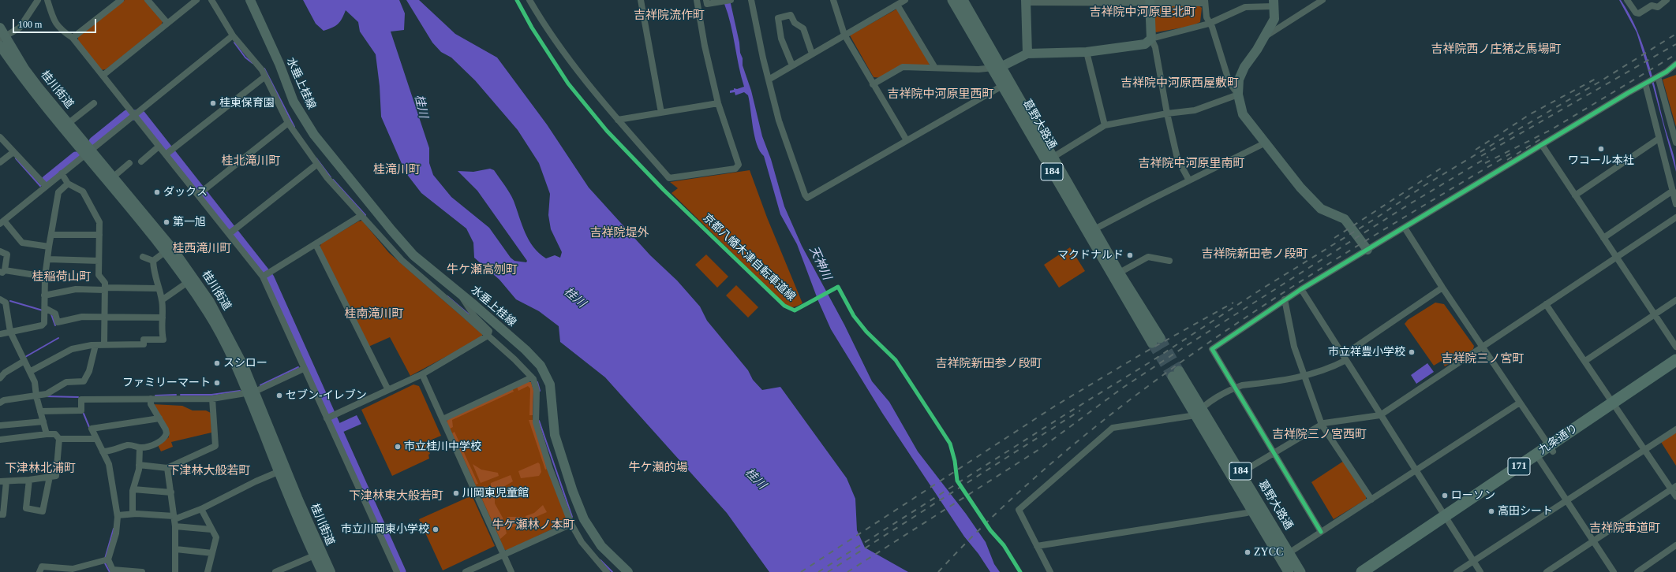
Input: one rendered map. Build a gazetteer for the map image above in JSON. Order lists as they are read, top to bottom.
{
  "streets": {
    "highway": ["九条通り", "171"],
    "main road": ["葛野大路通", "184"],
    "street": ["水垂上桂線", "桂川街道"],
    "cycle path": ["京都八幡木津自転車道線"]
  },
  "districts": [
    "吉祥院中河原里北町",
    "吉祥院流作町",
    "吉祥院西ノ庄猪之馬場町",
    "吉祥院中河原西屋敷町",
    "吉祥院中河原里西町",
    "桂北滝川町",
    "吉祥院中河原里南町",
    "桂滝川町",
    "吉祥院堤外",
    "桂西滝川町",
    "吉祥院新田壱ノ段町",
    "牛ケ瀬高刎町",
    "桂稲荷山町",
    "桂南滝川町",
    "吉祥院三ノ宮町",
    "吉祥院新田参ノ段町",
    "吉祥院三ノ宮西町",
    "牛ケ瀬的場",
    "下津林北浦町",
    "下津林大般若町",
    "下津林東大般若町",
    "牛ケ瀬林ノ本町",
    "吉祥院車道町"
  ],
  "water": ["桂川", "天神川"],
  "places": [
    "桂東保育園",
    "ワコール本社",
    "ダックス",
    "第一旭",
    "マクドナルド",
    "市立祥豊小学校",
    "スシロー",
    "ファミリーマート",
    "セブン-イレブン",
    "市立桂川中学校",
    "川岡東児童館",
    "ローソン",
    "高田シート",
    "市立川岡東小学校",
    "ZYCC"
  ],
  "scale_bar": "100 m"
}
